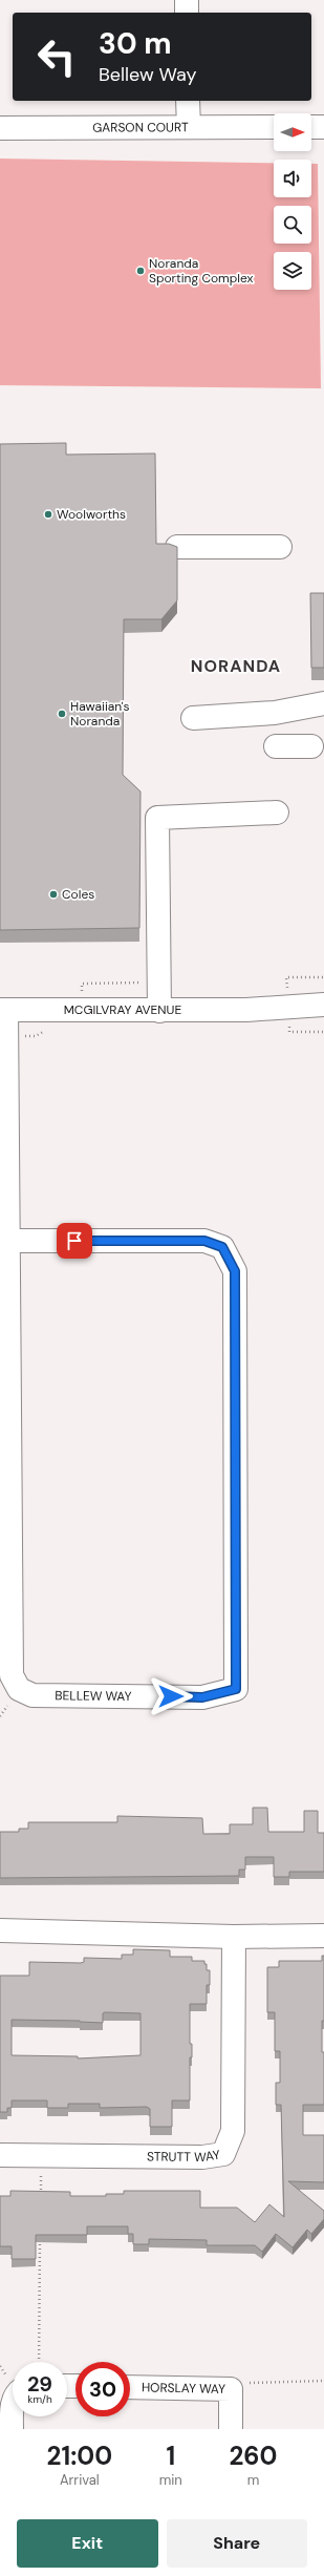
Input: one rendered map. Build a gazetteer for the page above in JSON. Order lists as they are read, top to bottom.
{
  "streets": {
    "street": [
      "GARSON COURT",
      "MCGILVRAY AVENUE",
      "BELLEW WAY",
      "STRUTT WAY",
      "HORSLAY WAY"
    ]
  },
  "crossings": [
    ["MCGILVRAY AVENUE", "BELLEW WAY"]
  ],
  "districts": ["NORANDA"],
  "places": [
    "Noranda Sporting Complex",
    "Woolworths",
    "Hawaiian's Noranda",
    "Coles"
  ],
  "north": "right",
  "page": {
    "turn": ["30 m", "Bellew Way"],
    "speed": "29 km/h",
    "limit": "30",
    "eta": [
      "21:00",
      "Arrival",
      "1",
      "min",
      "260",
      "m"
    ],
    "buttons": ["Exit", "Share"]
  }
}
